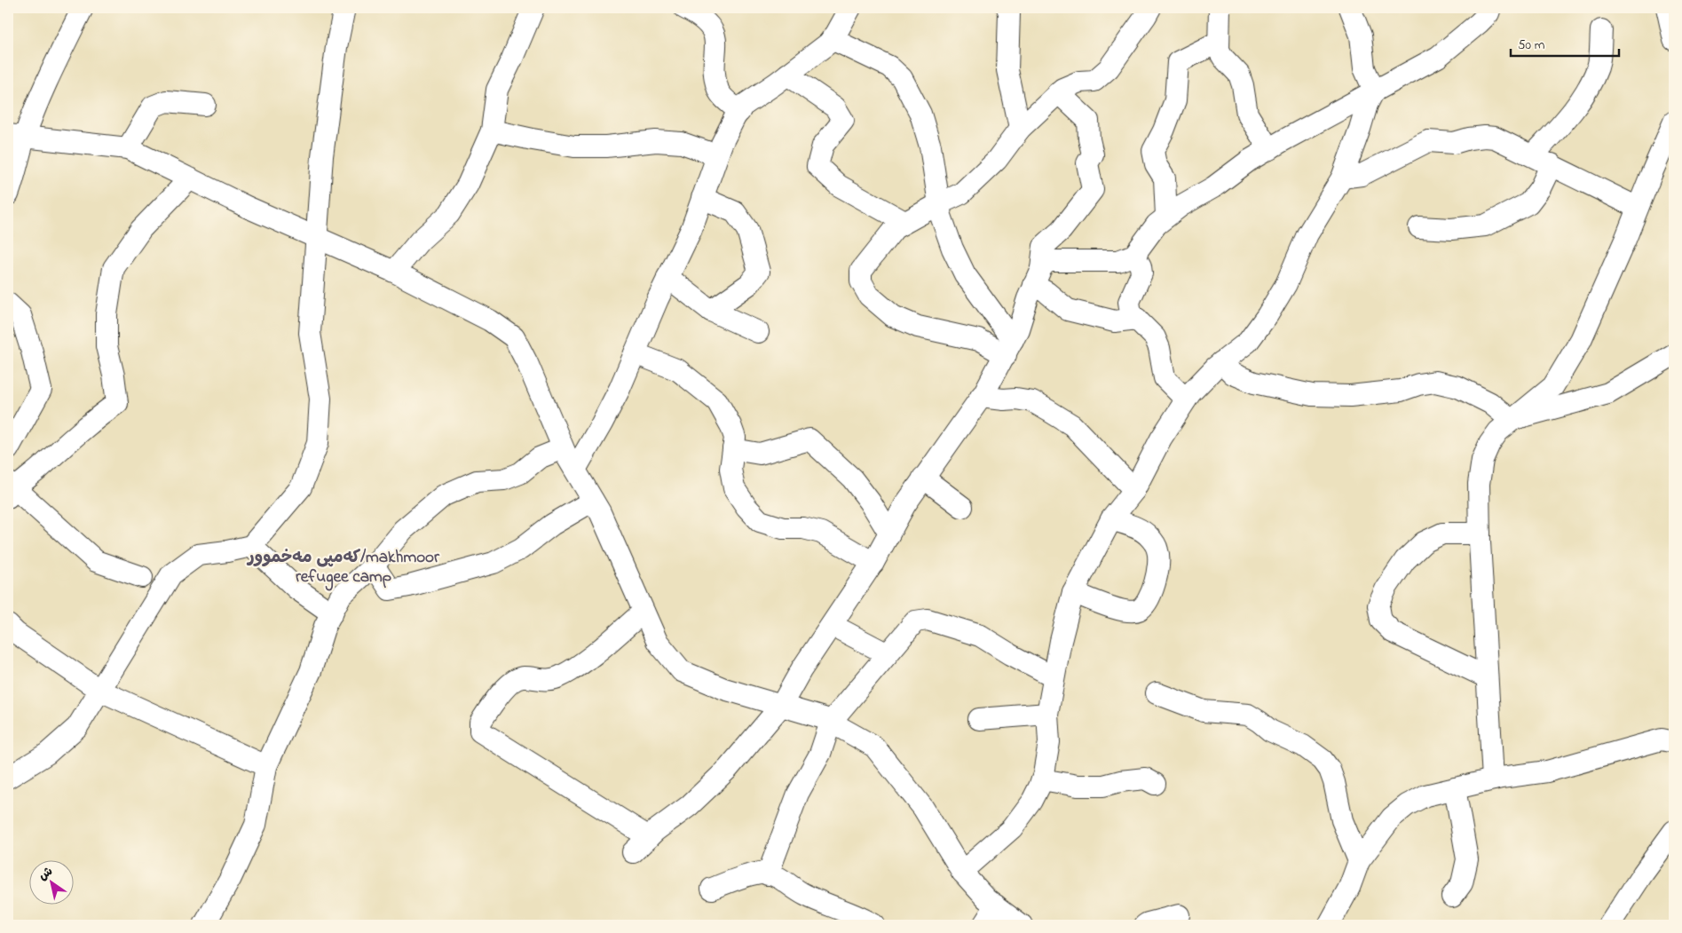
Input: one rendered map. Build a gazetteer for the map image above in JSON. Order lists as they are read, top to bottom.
{
  "districts": ["کەمپی مەخموور/makhmoor refugee camp"],
  "scale_bar": "50 m",
  "north": "top left"
}
